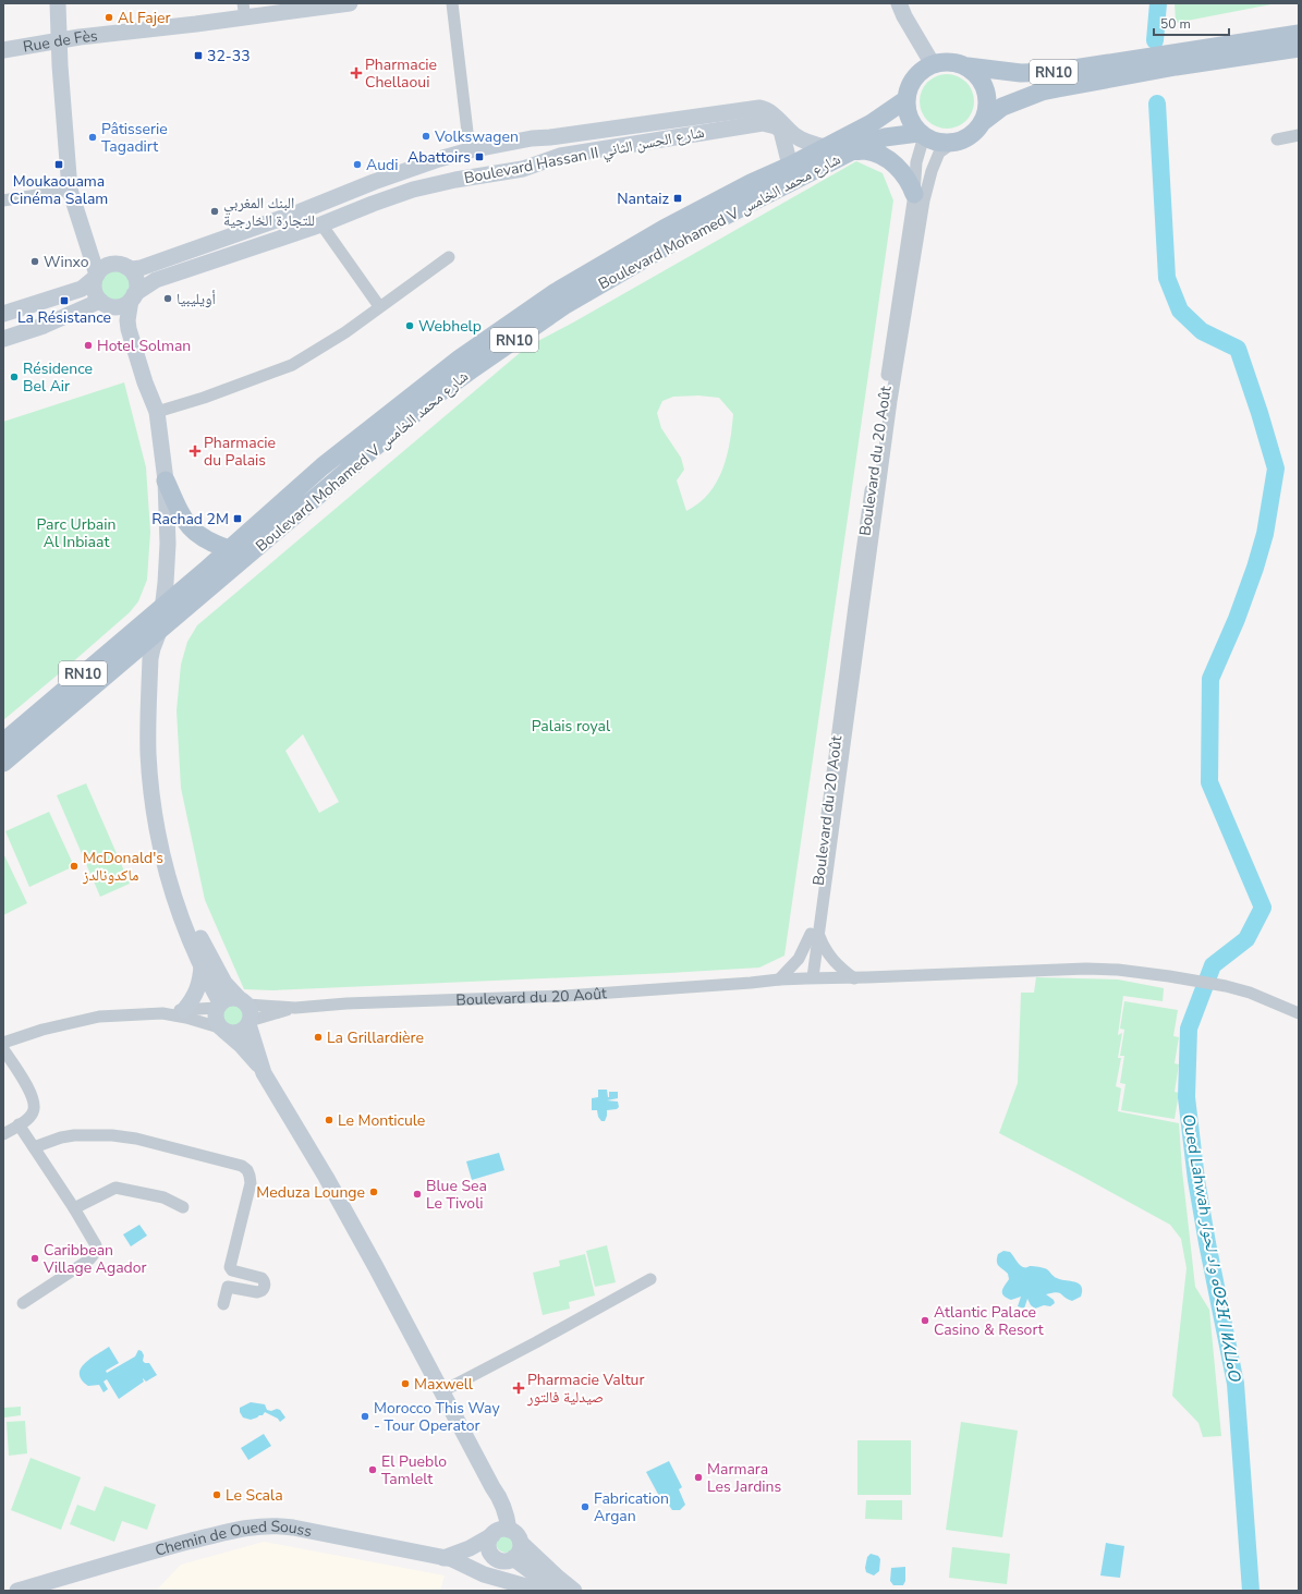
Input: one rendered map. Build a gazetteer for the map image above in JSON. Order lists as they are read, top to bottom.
{
  "streets": {
    "main road": ["RN10", "Boulevard Mohamed V شارع محمد الخامس"],
    "street": [
      "Rue de Fès",
      "Boulevard Hassan II شارع الحسن الثاني",
      "Boulevard du 20 Août",
      "Chemin de Oued Souss"
    ]
  },
  "crossings": [
    ["RN10", "Boulevard Mohamed V شارع محمد الخامس"],
    ["RN10", "Boulevard du 20 Août"],
    ["Boulevard Hassan II شارع الحسن الثاني", "Boulevard Mohamed V شارع محمد الخامس"],
    ["Boulevard Mohamed V شارع محمد الخامس", "Boulevard du 20 Août"]
  ],
  "water": ["Oued Lahwah واد لحوار ⴰⵙⵉⴼ ⵏ ⵍⵃⵡⴰⵔ"],
  "parks": ["Parc Urbain Al Inbiaat", "Palais royal"],
  "places": {
    "other": [
      "Al Fajer",
      "Volkswagen",
      "Pâtisserie Tagadirt",
      "Audi",
      "البنك المغربي للتجارة الخارجية",
      "Winxo",
      "أويليبيا",
      "Webhelp",
      "Hotel Solman",
      "Résidence Bel Air",
      "McDonald's ماكدونالدز",
      "La Grillardière",
      "Le Monticule",
      "Meduza Lounge",
      "Blue Sea Le Tivoli",
      "Caribbean Village Agador",
      "Atlantic Palace Casino & Resort",
      "Maxwell",
      "Morocco This Way - Tour Operator",
      "El Pueblo Tamlelt",
      "Marmara Les Jardins",
      "Le Scala",
      "Fabrication Argan"
    ],
    "transit": [
      "32-33",
      "Abattoirs",
      "Moukaouama Cinéma Salam",
      "Nantaiz",
      "La Résistance",
      "Rachad 2M"
    ],
    "health": ["Pharmacie Chellaoui", "Pharmacie du Palais", "Pharmacie Valtur صيدلية فالتور"]
  },
  "scale_bar": "50 m"
}
